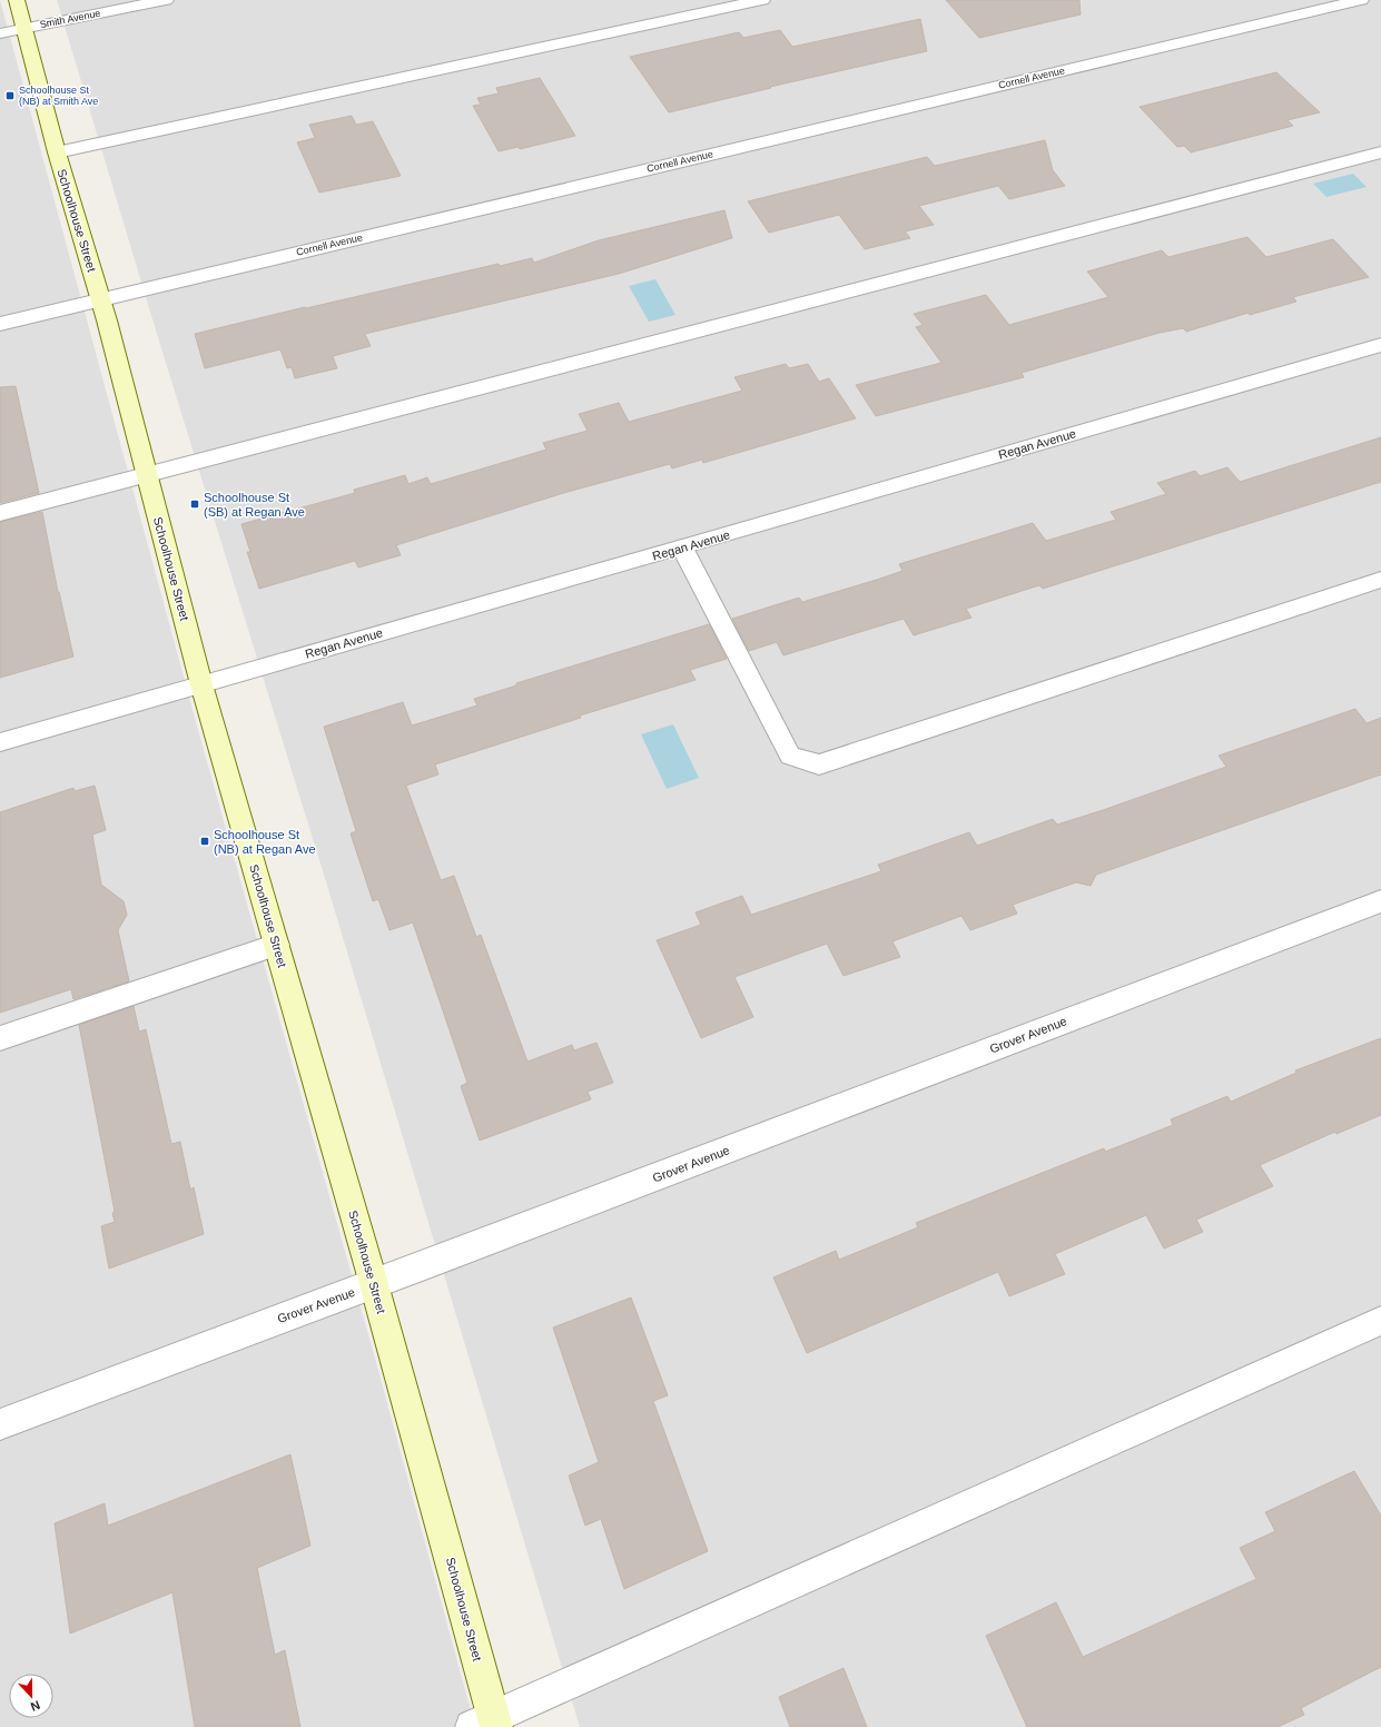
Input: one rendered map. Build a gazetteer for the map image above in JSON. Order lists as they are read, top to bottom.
{
  "streets": {
    "street": [
      "Smith Avenue",
      "Cornell Avenue",
      "Schoolhouse Street",
      "Regan Avenue",
      "Grover Avenue"
    ]
  },
  "crossings": [
    ["Smith Avenue", "Schoolhouse Street"],
    ["Cornell Avenue", "Schoolhouse Street"],
    ["Schoolhouse Street", "Regan Avenue"],
    ["Schoolhouse Street", "Grover Avenue"]
  ],
  "places": {
    "transit": ["Schoolhouse St (NB) at Smith Ave", "Schoolhouse St (SB) at Regan Ave", "Schoolhouse St (NB) at Regan Ave"]
  },
  "north": "bottom"
}
